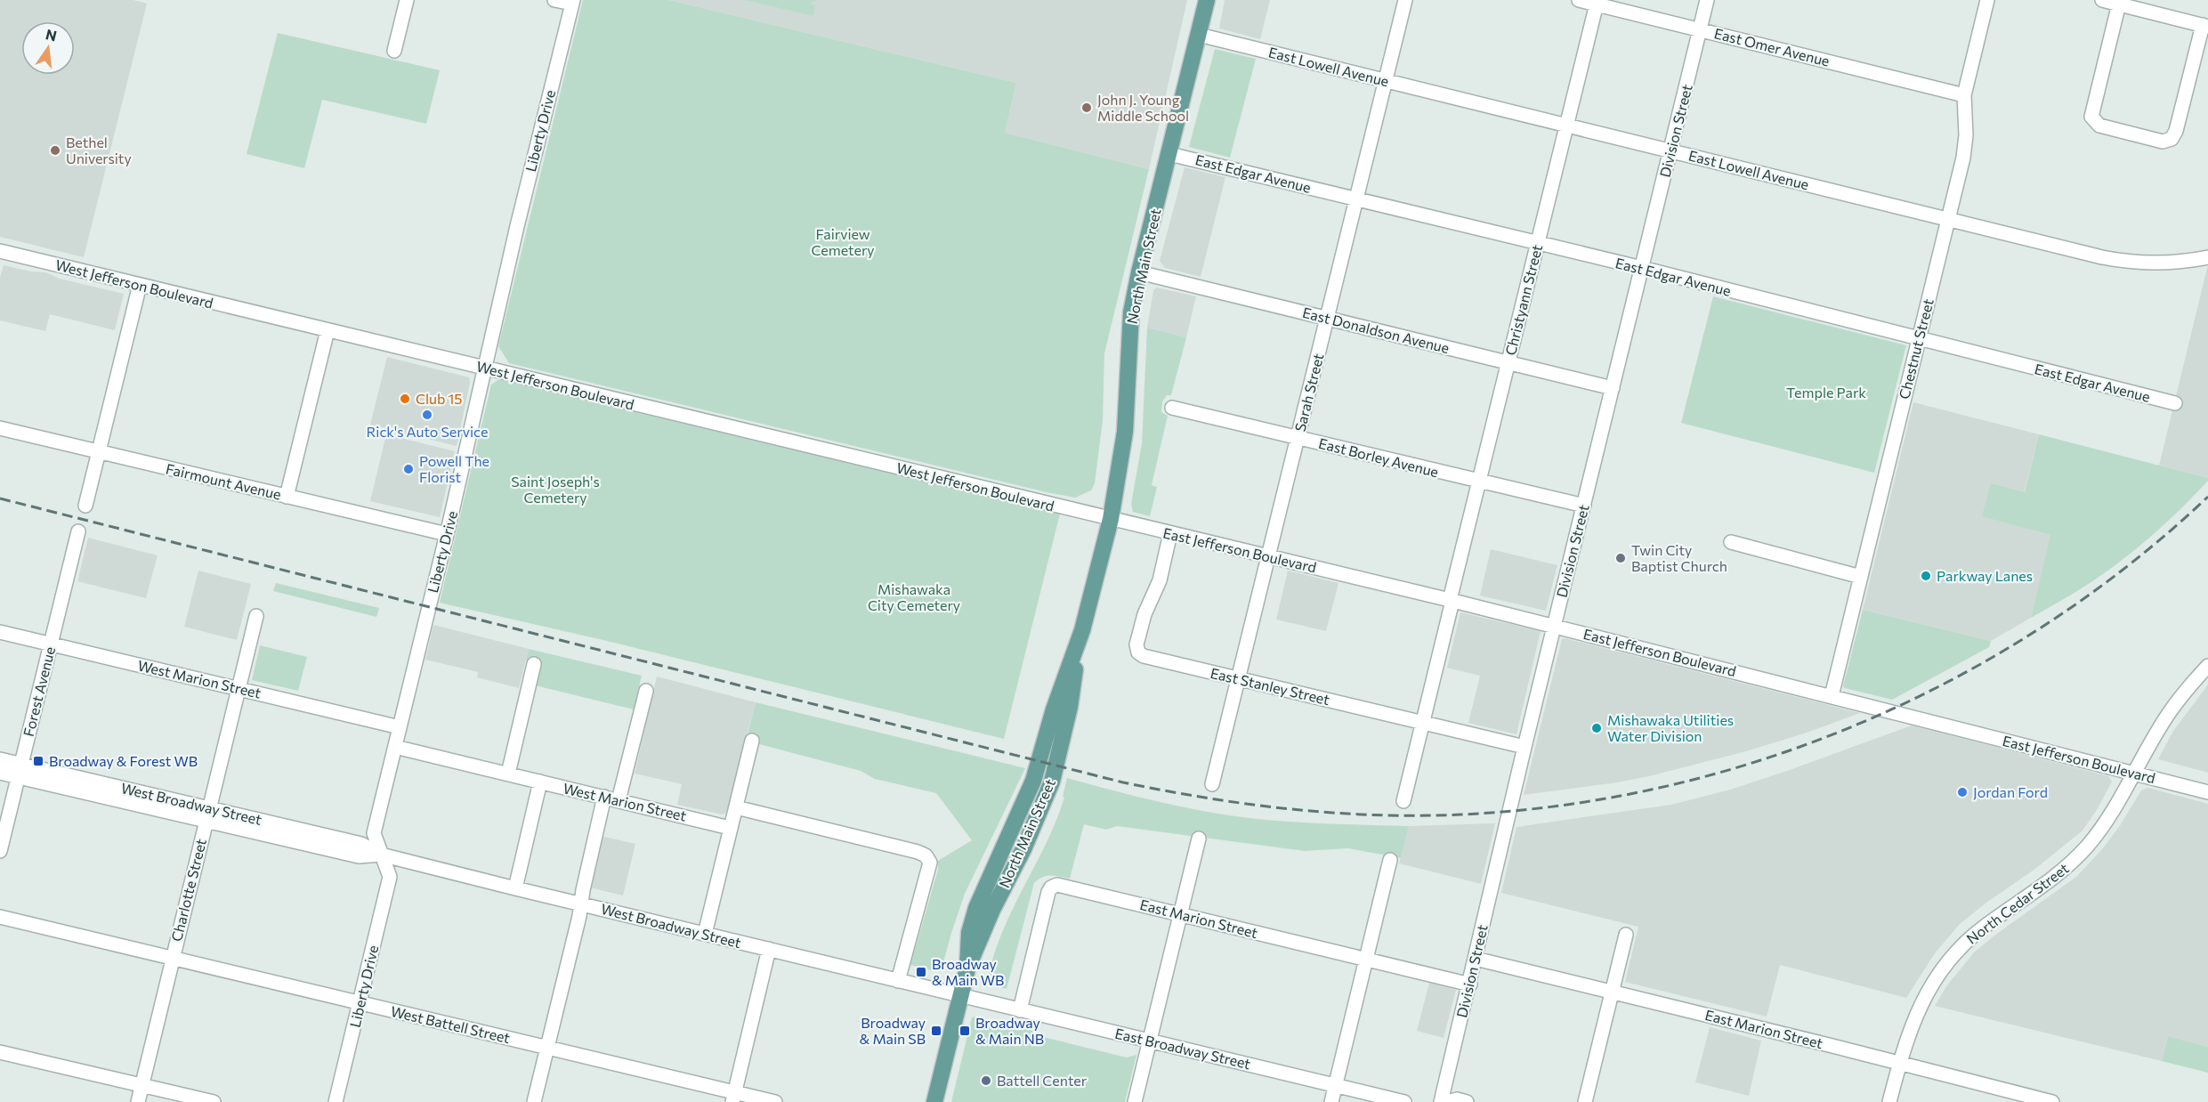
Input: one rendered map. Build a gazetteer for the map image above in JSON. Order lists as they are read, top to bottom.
{
  "streets": {
    "main road": ["North Main Street"],
    "street": [
      "East Omer Avenue",
      "East Lowell Avenue",
      "Liberty Drive",
      "Division Street",
      "East Edgar Avenue",
      "West Jefferson Boulevard",
      "Christyann Street",
      "East Donaldson Avenue",
      "Chestnut Street",
      "Sarah Street",
      "East Borley Avenue",
      "Fairmount Avenue",
      "East Jefferson Boulevard",
      "West Marion Street",
      "East Stanley Street",
      "Forest Avenue",
      "West Broadway Street",
      "Charlotte Street",
      "North Cedar Street",
      "East Marion Street",
      "West Battell Street",
      "East Broadway Street"
    ]
  },
  "crossings": [
    ["East Omer Avenue", "Division Street"],
    ["East Omer Avenue", "Christyann Street"],
    ["East Omer Avenue", "Chestnut Street"],
    ["East Lowell Avenue", "Division Street"],
    ["East Lowell Avenue", "North Main Street"],
    ["East Lowell Avenue", "Christyann Street"],
    ["East Lowell Avenue", "Chestnut Street"],
    ["East Lowell Avenue", "Sarah Street"],
    ["Liberty Drive", "West Jefferson Boulevard"],
    ["Liberty Drive", "Fairmount Avenue"],
    ["Liberty Drive", "West Marion Street"],
    ["Liberty Drive", "West Broadway Street"],
    ["Liberty Drive", "West Battell Street"],
    ["Division Street", "East Edgar Avenue"],
    ["Division Street", "East Donaldson Avenue"],
    ["Division Street", "East Borley Avenue"],
    ["Division Street", "East Jefferson Boulevard"],
    ["Division Street", "East Stanley Street"],
    ["Division Street", "East Marion Street"],
    ["East Edgar Avenue", "North Main Street"],
    ["East Edgar Avenue", "Christyann Street"],
    ["East Edgar Avenue", "Chestnut Street"],
    ["East Edgar Avenue", "Sarah Street"],
    ["North Main Street", "West Jefferson Boulevard"],
    ["North Main Street", "East Donaldson Avenue"],
    ["North Main Street", "East Jefferson Boulevard"],
    ["North Main Street", "West Broadway Street"],
    ["North Main Street", "East Broadway Street"],
    ["West Jefferson Boulevard", "East Jefferson Boulevard"],
    ["Christyann Street", "East Donaldson Avenue"],
    ["Christyann Street", "East Borley Avenue"],
    ["Christyann Street", "East Jefferson Boulevard"],
    ["Christyann Street", "East Stanley Street"],
    ["East Donaldson Avenue", "Sarah Street"],
    ["Chestnut Street", "East Jefferson Boulevard"],
    ["Sarah Street", "East Borley Avenue"],
    ["Sarah Street", "East Jefferson Boulevard"],
    ["Sarah Street", "East Stanley Street"],
    ["East Jefferson Boulevard", "East Stanley Street"],
    ["East Jefferson Boulevard", "North Cedar Street"],
    ["West Marion Street", "Forest Avenue"],
    ["West Marion Street", "Charlotte Street"],
    ["Forest Avenue", "West Broadway Street"],
    ["West Broadway Street", "Charlotte Street"],
    ["West Broadway Street", "East Broadway Street"],
    ["Charlotte Street", "West Battell Street"],
    ["North Cedar Street", "East Marion Street"],
    ["East Marion Street", "East Broadway Street"]
  ],
  "parks": [
    "Fairview Cemetery",
    "Temple Park",
    "Saint Joseph's Cemetery",
    "Mishawaka City Cemetery"
  ],
  "places": {
    "other": [
      "John J. Young Middle School",
      "Bethel University",
      "Club 15",
      "Rick's Auto Service",
      "Powell The Florist",
      "Twin City Baptist Church",
      "Parkway Lanes",
      "Mishawaka Utilities Water Division",
      "Jordan Ford",
      "Battell Center"
    ],
    "transit": [
      "Broadway & Forest WB",
      "Broadway & Main WB",
      "Broadway & Main SB",
      "Broadway & Main NB"
    ]
  },
  "north": "top"
}
